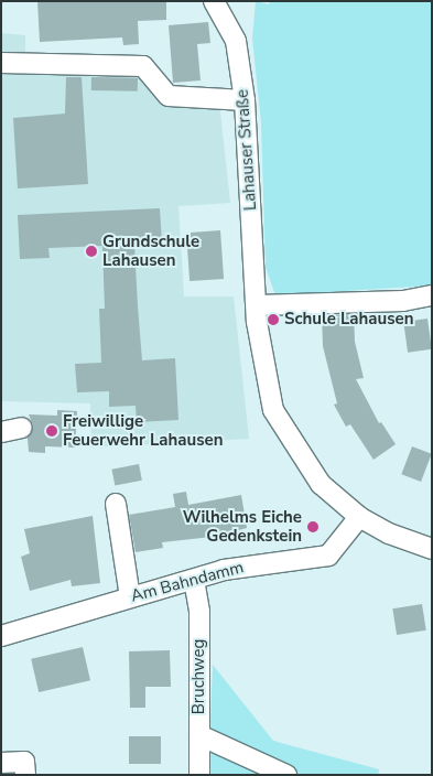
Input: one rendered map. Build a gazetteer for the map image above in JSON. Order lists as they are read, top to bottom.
{
  "streets": {
    "street": ["Lahauser Straße", "Am Bahndamm", "Bruchweg"]
  },
  "crossings": [
    ["Lahauser Straße", "Am Bahndamm"],
    ["Am Bahndamm", "Bruchweg"]
  ],
  "places": [
    "Grundschule Lahausen",
    "Schule Lahausen",
    "Freiwillige Feuerwehr Lahausen",
    "Wilhelms Eiche Gedenkstein"
  ]
}
